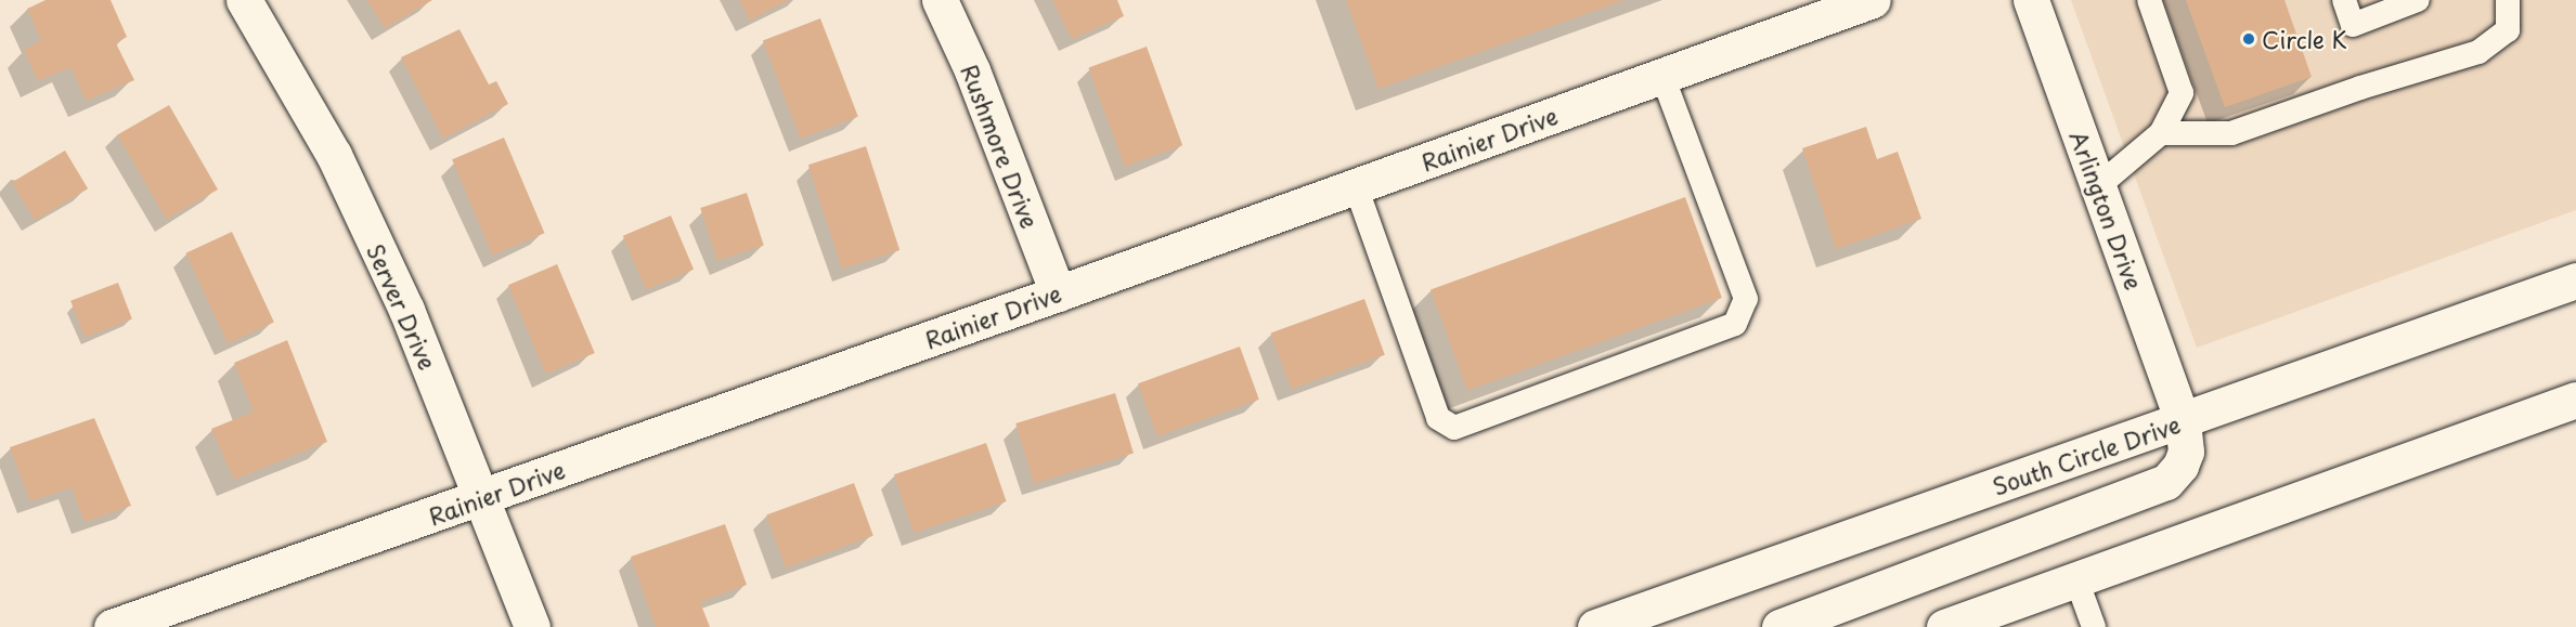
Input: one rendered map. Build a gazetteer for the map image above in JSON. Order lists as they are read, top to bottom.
{
  "streets": {
    "street": [
      "Rainier Drive",
      "Rushmore Drive",
      "Arlington Drive",
      "Server Drive",
      "South Circle Drive"
    ]
  },
  "crossings": [
    ["Rainier Drive", "Rushmore Drive"],
    ["Rainier Drive", "Server Drive"],
    ["Arlington Drive", "South Circle Drive"]
  ],
  "places": ["Circle K"]
}
